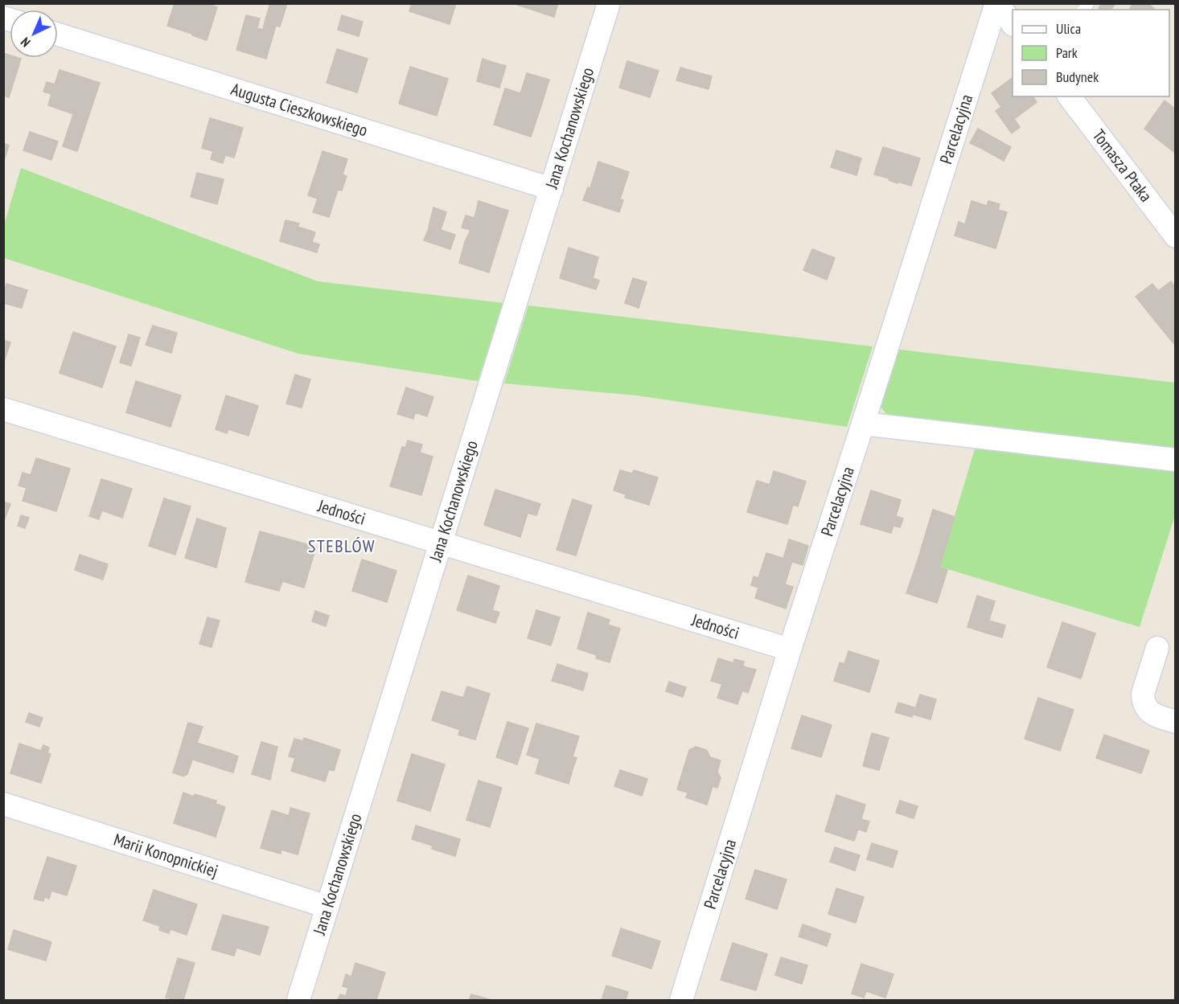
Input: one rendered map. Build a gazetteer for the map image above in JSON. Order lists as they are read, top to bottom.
{
  "streets": {
    "street": [
      "Augusta Cieszkowskiego",
      "Jana Kochanowskiego",
      "Parcelacyjna",
      "Tomasza Ptaka",
      "Jedności",
      "Marii Konopnickiej"
    ]
  },
  "crossings": [
    ["Augusta Cieszkowskiego", "Jana Kochanowskiego"],
    ["Jana Kochanowskiego", "Jedności"],
    ["Jana Kochanowskiego", "Marii Konopnickiej"],
    ["Parcelacyjna", "Jedności"]
  ],
  "districts": ["STEBLÓW"],
  "legend": ["Ulica", "Park", "Budynek"],
  "north": "bottom left"
}
